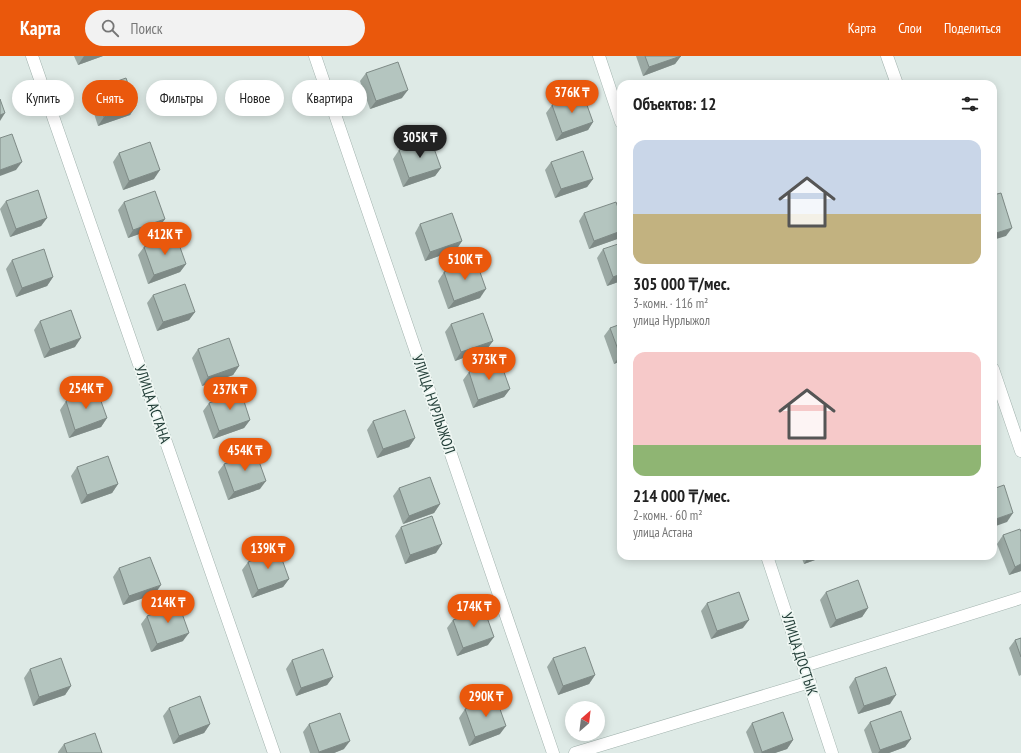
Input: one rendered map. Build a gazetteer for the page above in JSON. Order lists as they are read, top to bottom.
{
  "streets": {
    "street": ["УЛИЦА АСТАНА", "УЛИЦА НУРЛЫЖОЛ", "УЛИЦА ДОСТЫК"]
  },
  "north": "top right",
  "page": {
    "header": "Карта",
    "search": "Поиск",
    "nav": ["Карта", "Слои", "Поделиться"],
    "price": [
      "376K ₸",
      "305K ₸",
      "412K ₸",
      "510K ₸",
      "373K ₸",
      "254K ₸",
      "237K ₸",
      "454K ₸",
      "139K ₸",
      "214K ₸",
      "174K ₸",
      "290K ₸"
    ],
    "chip": [
      "Купить",
      "Снять",
      "Фильтры",
      "Новое",
      "Квартира"
    ],
    "heading": "Объектов: 12",
    "list": [
      {
        "name": "305 000 ₸/мес.",
        "note": "3-комн. · 116 m² · улица Нурлыжол"
      },
      {
        "name": "214 000 ₸/мес.",
        "note": "2-комн. · 60 m² · улица Астана"
      }
    ]
  }
}
